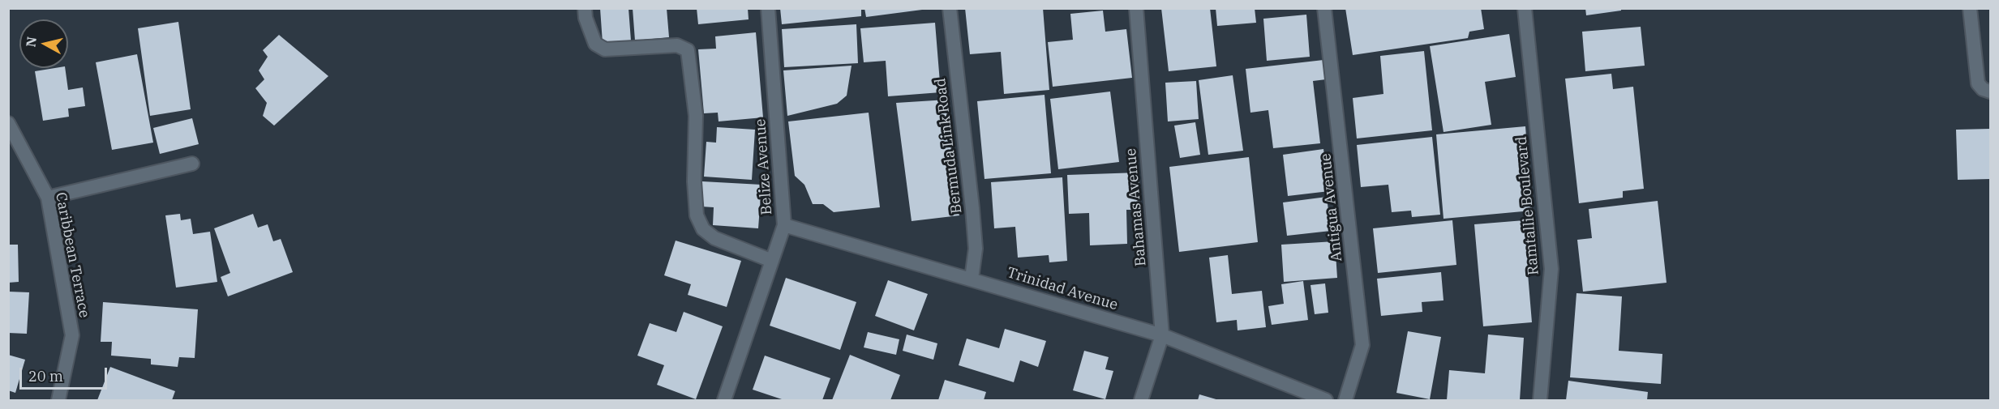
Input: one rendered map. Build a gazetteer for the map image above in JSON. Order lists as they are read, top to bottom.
{
  "streets": {
    "street": [
      "Bermuda Link Road",
      "Belize Avenue",
      "Ramtallie Boulevard",
      "Bahamas Avenue",
      "Antigua Avenue",
      "Caribbean Terrace",
      "Trinidad Avenue"
    ]
  },
  "crossings": [
    ["Bermuda Link Road", "Trinidad Avenue"],
    ["Belize Avenue", "Trinidad Avenue"],
    ["Bahamas Avenue", "Trinidad Avenue"]
  ],
  "scale_bar": "20 m",
  "north": "left"
}
